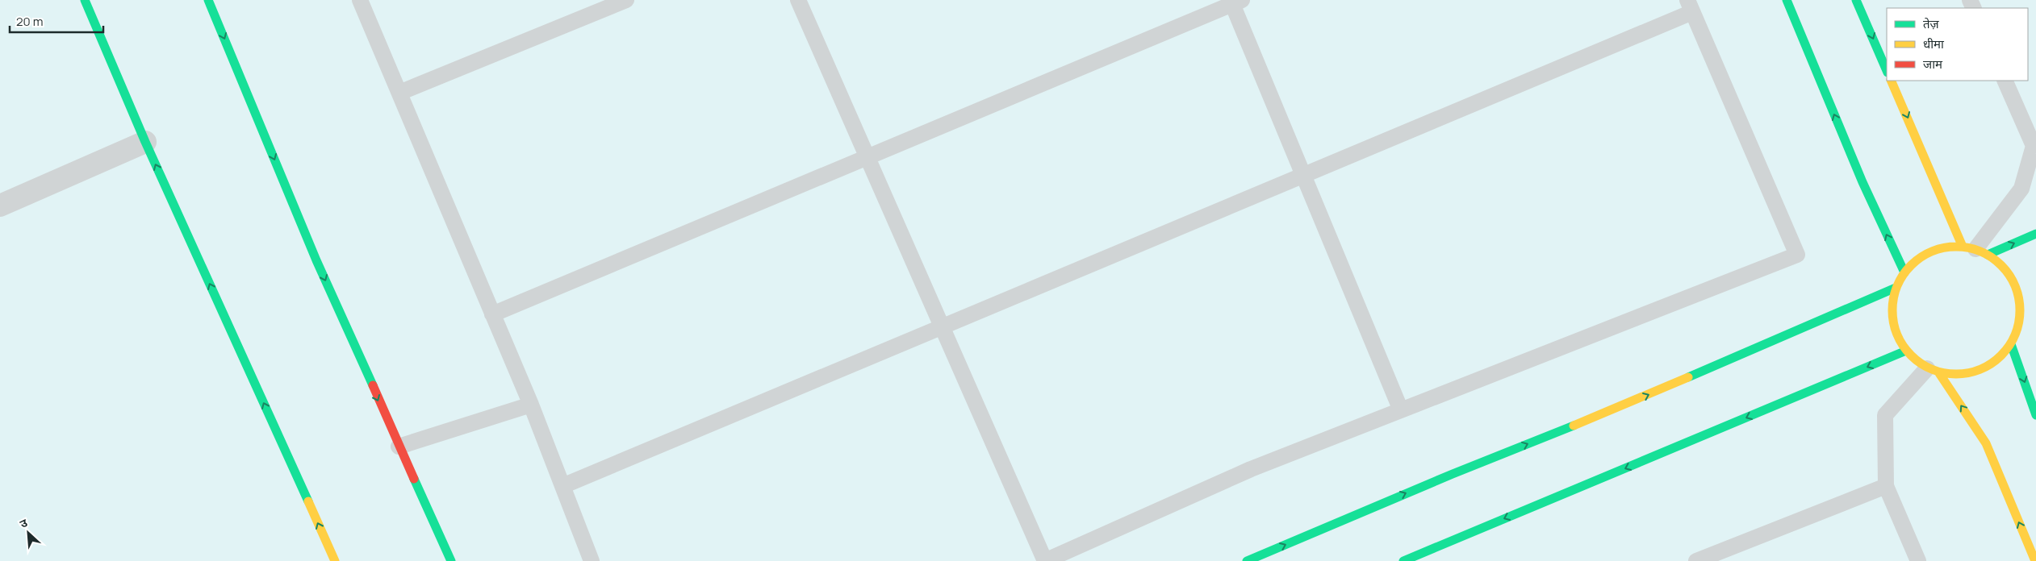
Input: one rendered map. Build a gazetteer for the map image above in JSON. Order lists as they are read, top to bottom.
{
  "legend": ["तेज़", "धीमा", "जाम"],
  "scale_bar": "20 m",
  "north": "top left"
}
